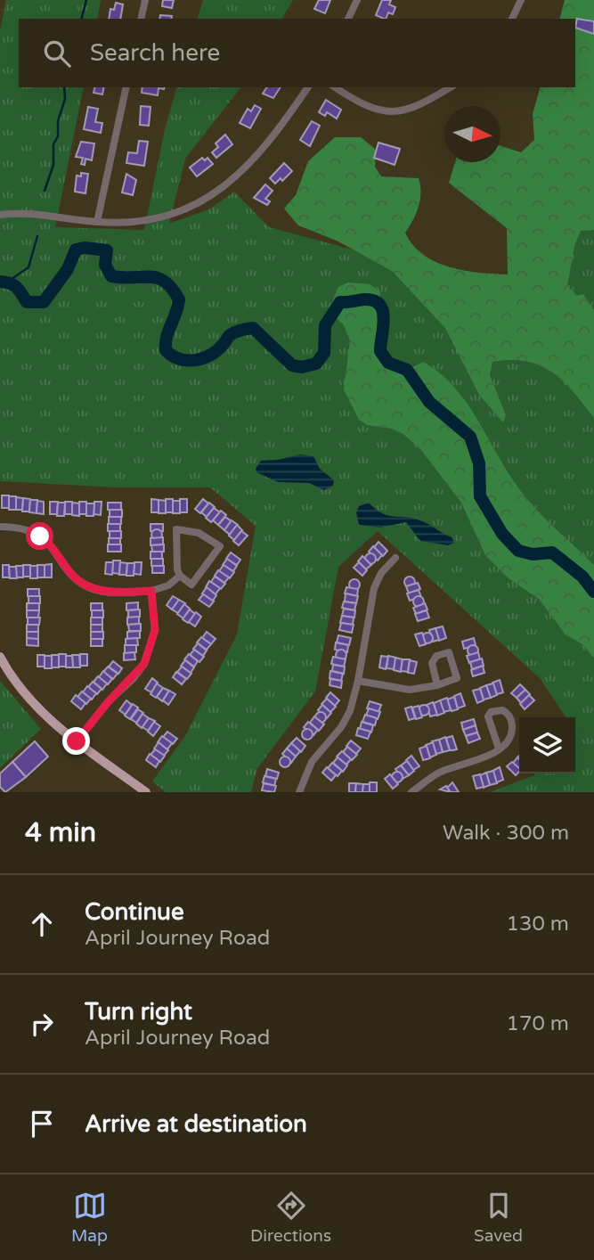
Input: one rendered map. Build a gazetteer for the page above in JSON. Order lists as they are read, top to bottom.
{
  "north": "right",
  "page": {
    "search": "Search here",
    "heading": ["4 min", "Walk · 300 m"],
    "list": [
      ["Continue", "April Journey Road", "130 m"],
      ["Turn right", "April Journey Road", "170 m"],
      "Arrive at destination"
    ],
    "nav": ["Map", "Directions", "Saved"]
  }
}
